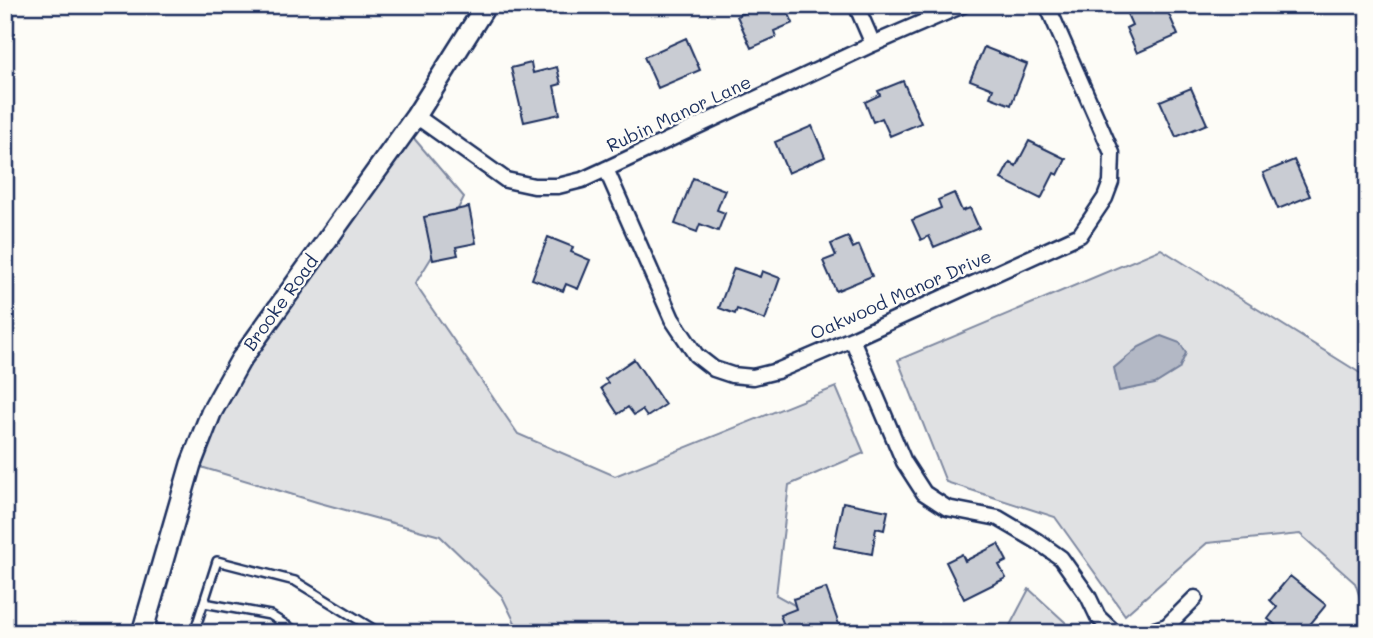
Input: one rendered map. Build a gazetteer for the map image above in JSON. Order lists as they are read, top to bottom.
{
  "streets": {
    "street": ["Rubin Manor Lane", "Oakwood Manor Drive", "Brooke Road"]
  },
  "crossings": [
    ["Rubin Manor Lane", "Oakwood Manor Drive"],
    ["Rubin Manor Lane", "Brooke Road"]
  ]
}
